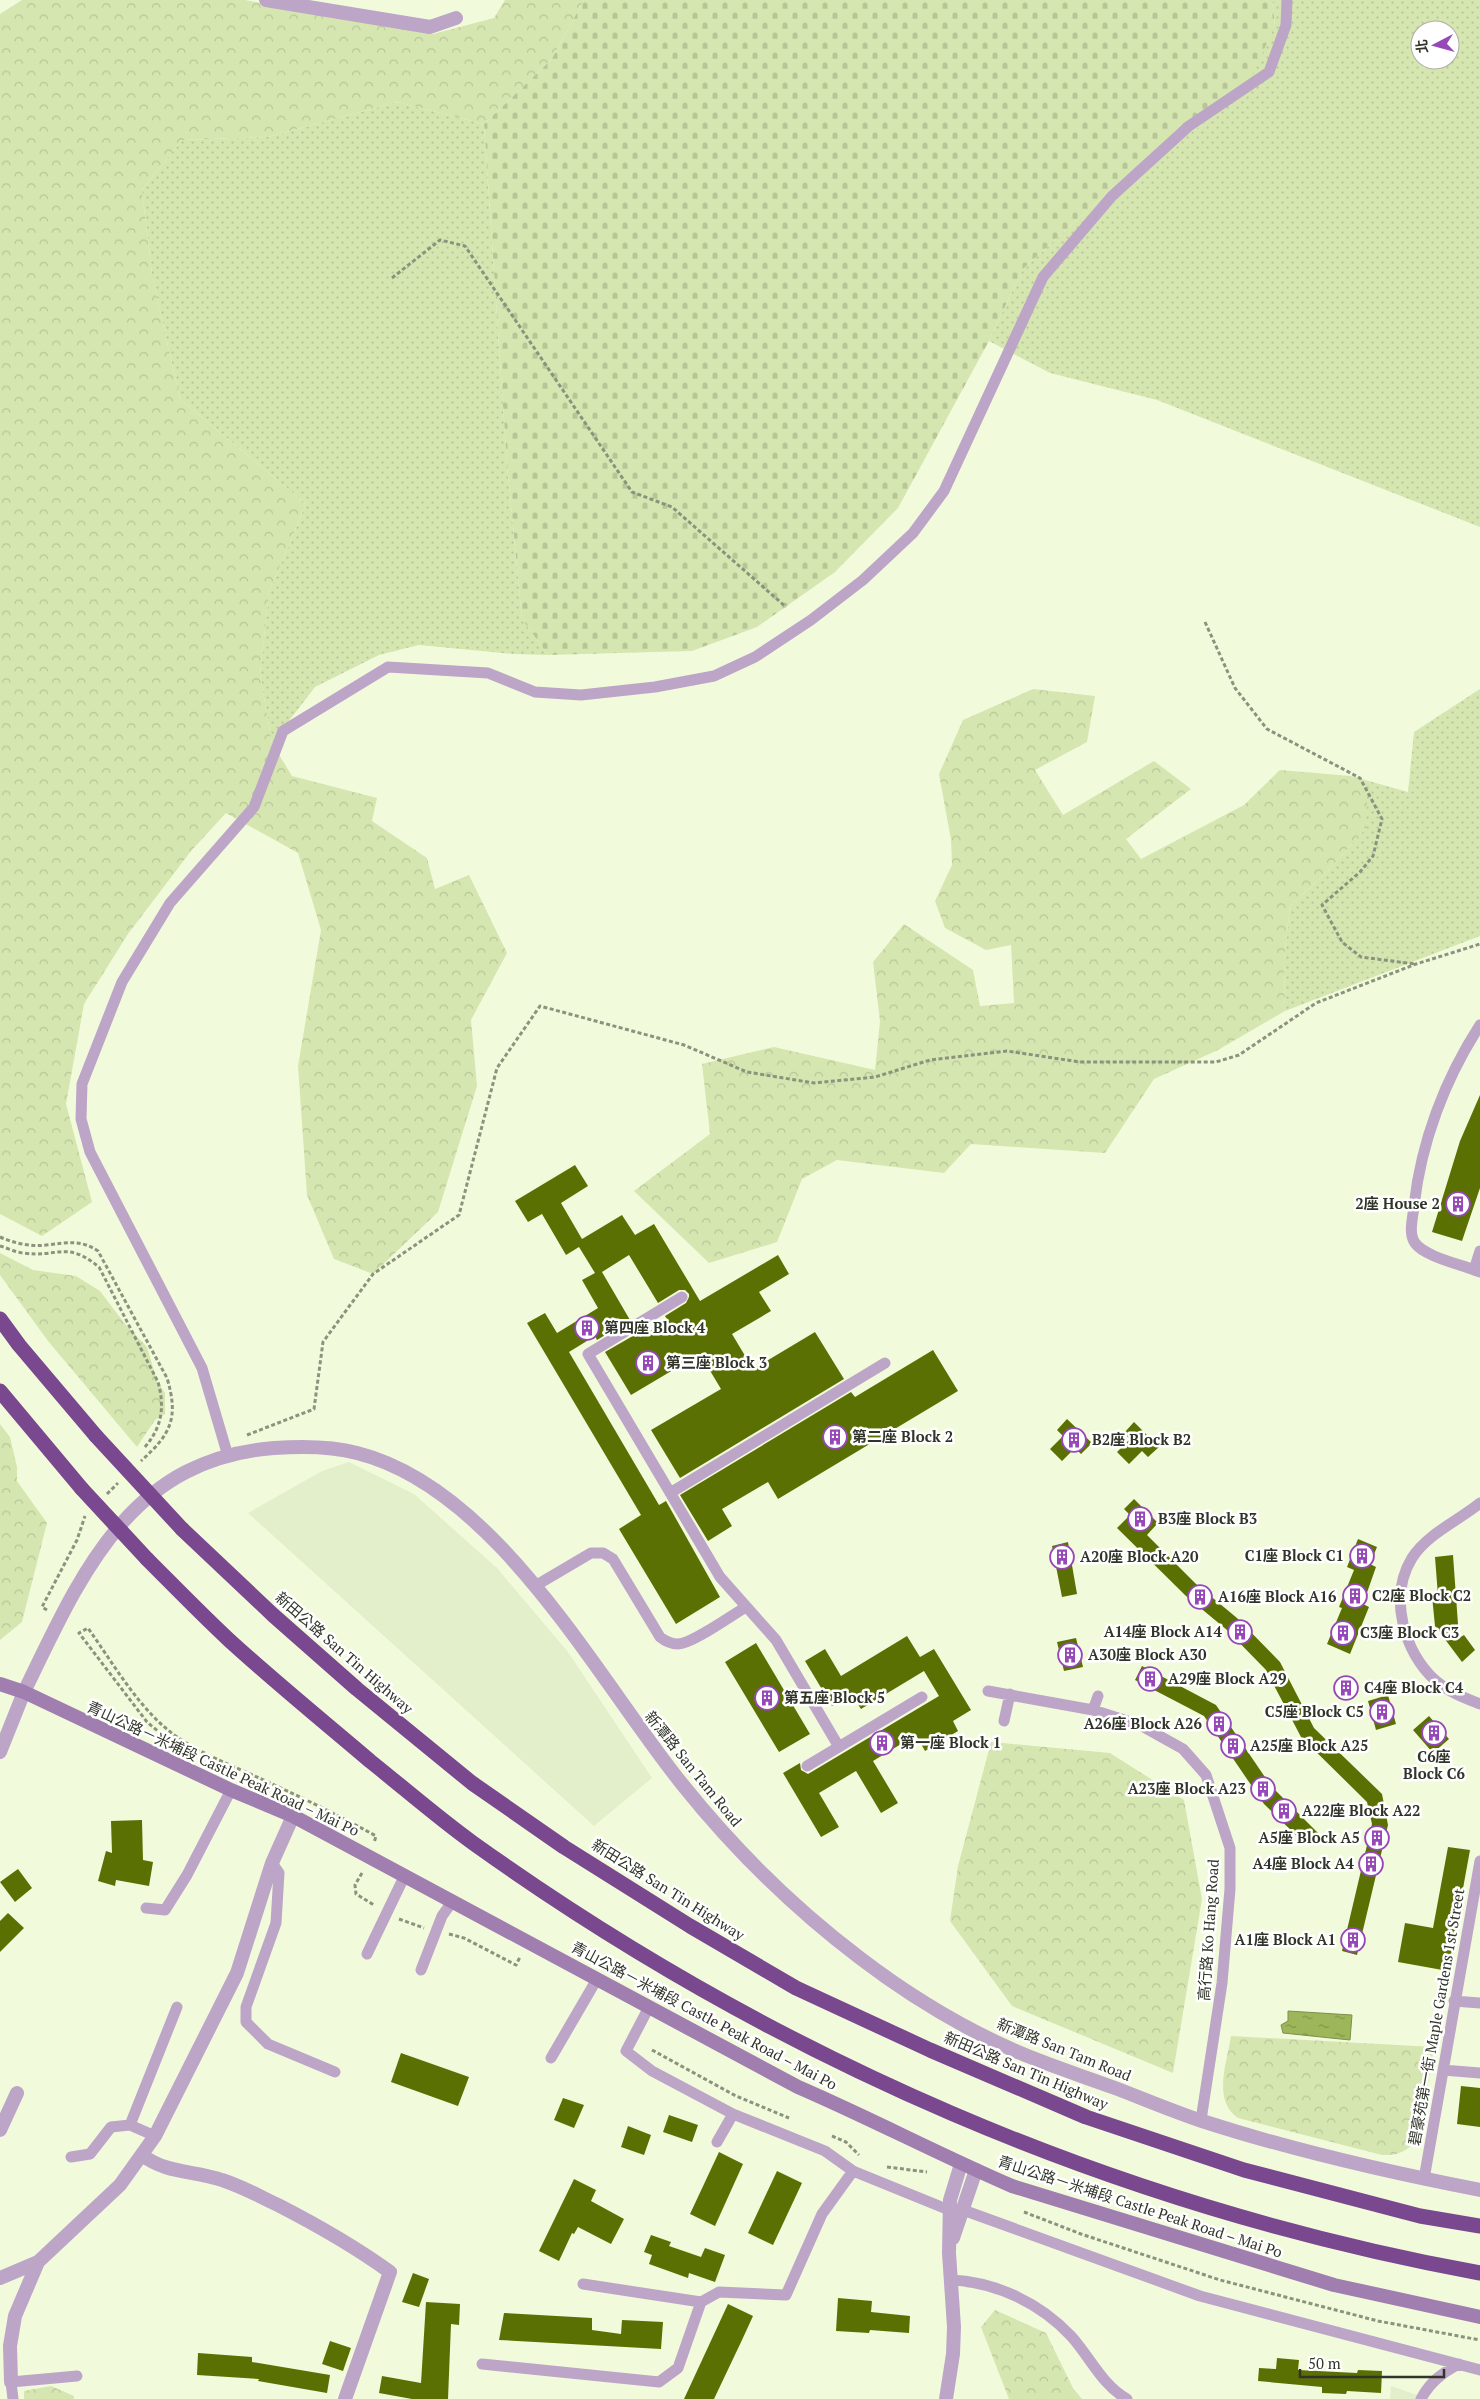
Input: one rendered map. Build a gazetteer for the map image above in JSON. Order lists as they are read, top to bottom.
{
  "streets": {
    "highway": ["新田公路 San Tin Highway"],
    "main road": ["青山公路－米埔段 Castle Peak Road – Mai Po"],
    "street": ["新潭路 San Tam Road"],
    "lane": ["高行路 Ko Hang Road", "碧豪苑第一街 Maple Gardens 1st Street"]
  },
  "crossings": [
    ["青山公路－米埔段 Castle Peak Road – Mai Po", "新潭路 San Tam Road"],
    ["新潭路 San Tam Road", "高行路 Ko Hang Road"],
    ["新潭路 San Tam Road", "碧豪苑第一街 Maple Gardens 1st Street"]
  ],
  "places": {
    "building": [
      "2座 House 2",
      "第四座 Block 4",
      "第三座 Block 3",
      "第二座 Block 2",
      "B2座 Block B2",
      "B3座 Block B3",
      "C1座 Block C1",
      "A20座 Block A20",
      "C2座 Block C2",
      "A16座 Block A16",
      "A14座 Block A14",
      "C3座 Block C3",
      "A30座 Block A30",
      "A29座 Block A29",
      "C4座 Block C4",
      "第五座 Block 5",
      "C5座 Block C5",
      "A26座 Block A26",
      "C6座 Block C6",
      "第一座 Block 1",
      "A25座 Block A25",
      "A23座 Block A23",
      "A22座 Block A22",
      "A5座 Block A5",
      "A4座 Block A4",
      "A1座 Block A1"
    ]
  },
  "scale_bar": "50 m",
  "north": "left"
}
